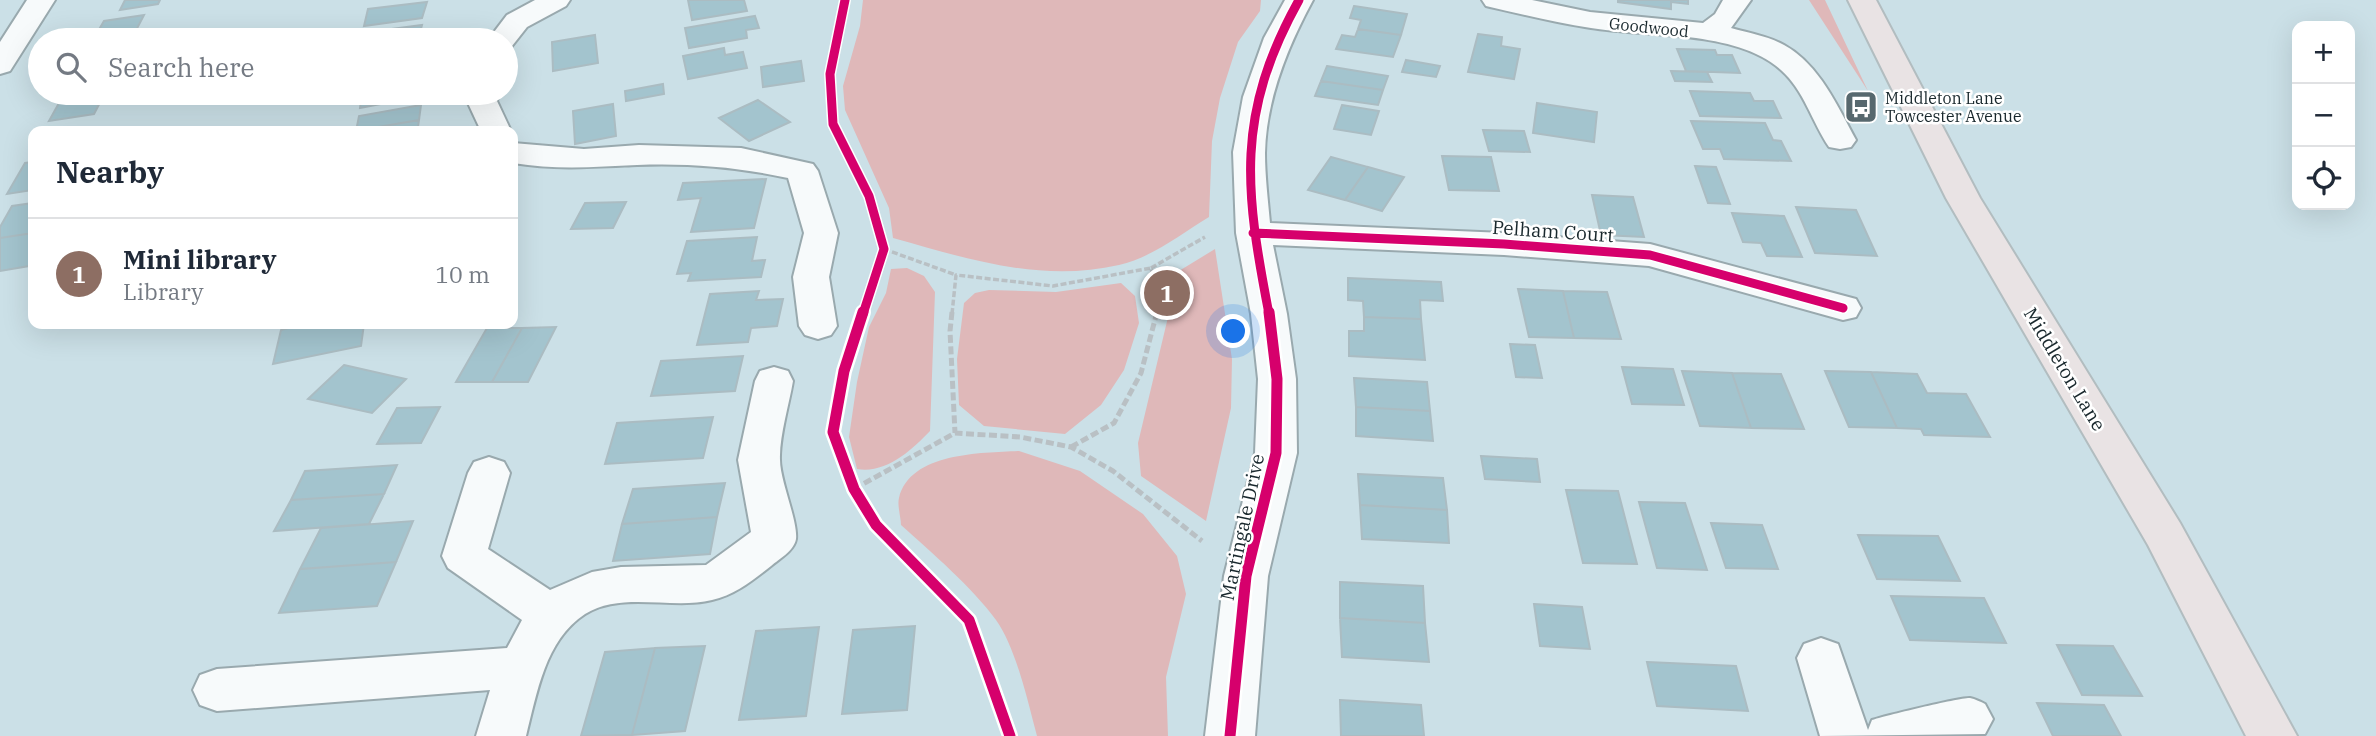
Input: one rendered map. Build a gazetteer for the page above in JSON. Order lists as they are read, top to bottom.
{
  "streets": {
    "main road": ["Middleton Lane"],
    "street": ["Goodwood", "Pelham Court", "Martingale Drive"]
  },
  "crossings": [
    ["Pelham Court", "Martingale Drive"]
  ],
  "places": {
    "bus stop": ["Middleton Lane Towcester Avenue"]
  },
  "page": {
    "map_buttons": ["+", "−"],
    "search": "Search here",
    "heading": "Nearby",
    "list": [
      {
        "mark": "1",
        "name": "Mini library",
        "note": "Library",
        "value": "10 m"
      }
    ],
    "pins": "1"
  }
}
